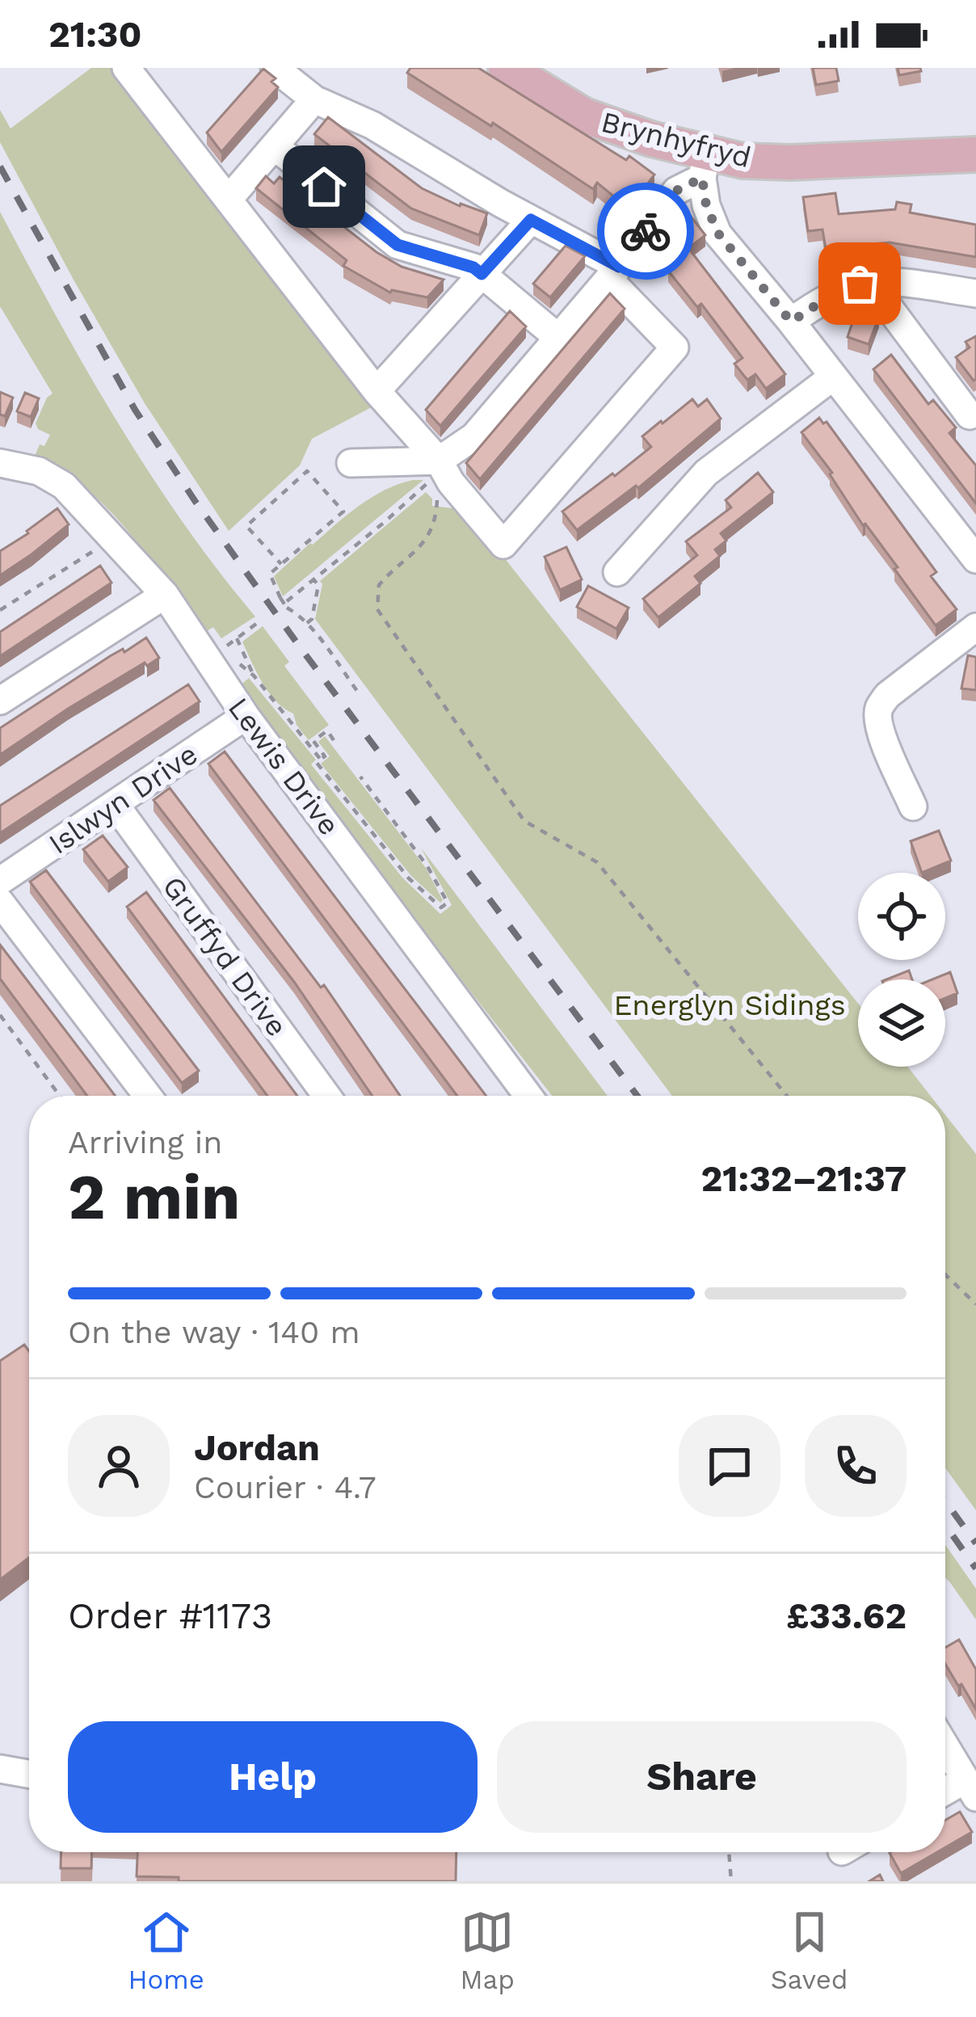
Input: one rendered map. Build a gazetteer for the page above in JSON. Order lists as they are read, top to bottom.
{
  "streets": {
    "main road": ["Brynhyfryd"],
    "street": ["Lewis Drive", "Islwyn Drive", "Gruffyd Drive"]
  },
  "crossings": [
    ["Lewis Drive", "Islwyn Drive"],
    ["Islwyn Drive", "Gruffyd Drive"]
  ],
  "parks": ["Energlyn Sidings"],
  "page": {
    "status": "21:30",
    "heading": ["2 min", "Arriving in", "21:32–21:37"],
    "panel": [
      "Jordan",
      "Courier · 4.7",
      "Order #1173",
      "£33.62"
    ],
    "bar": "On the way · 140 m",
    "buttons": ["Help", "Share"],
    "tabs": ["Home", "Map", "Saved"]
  }
}
